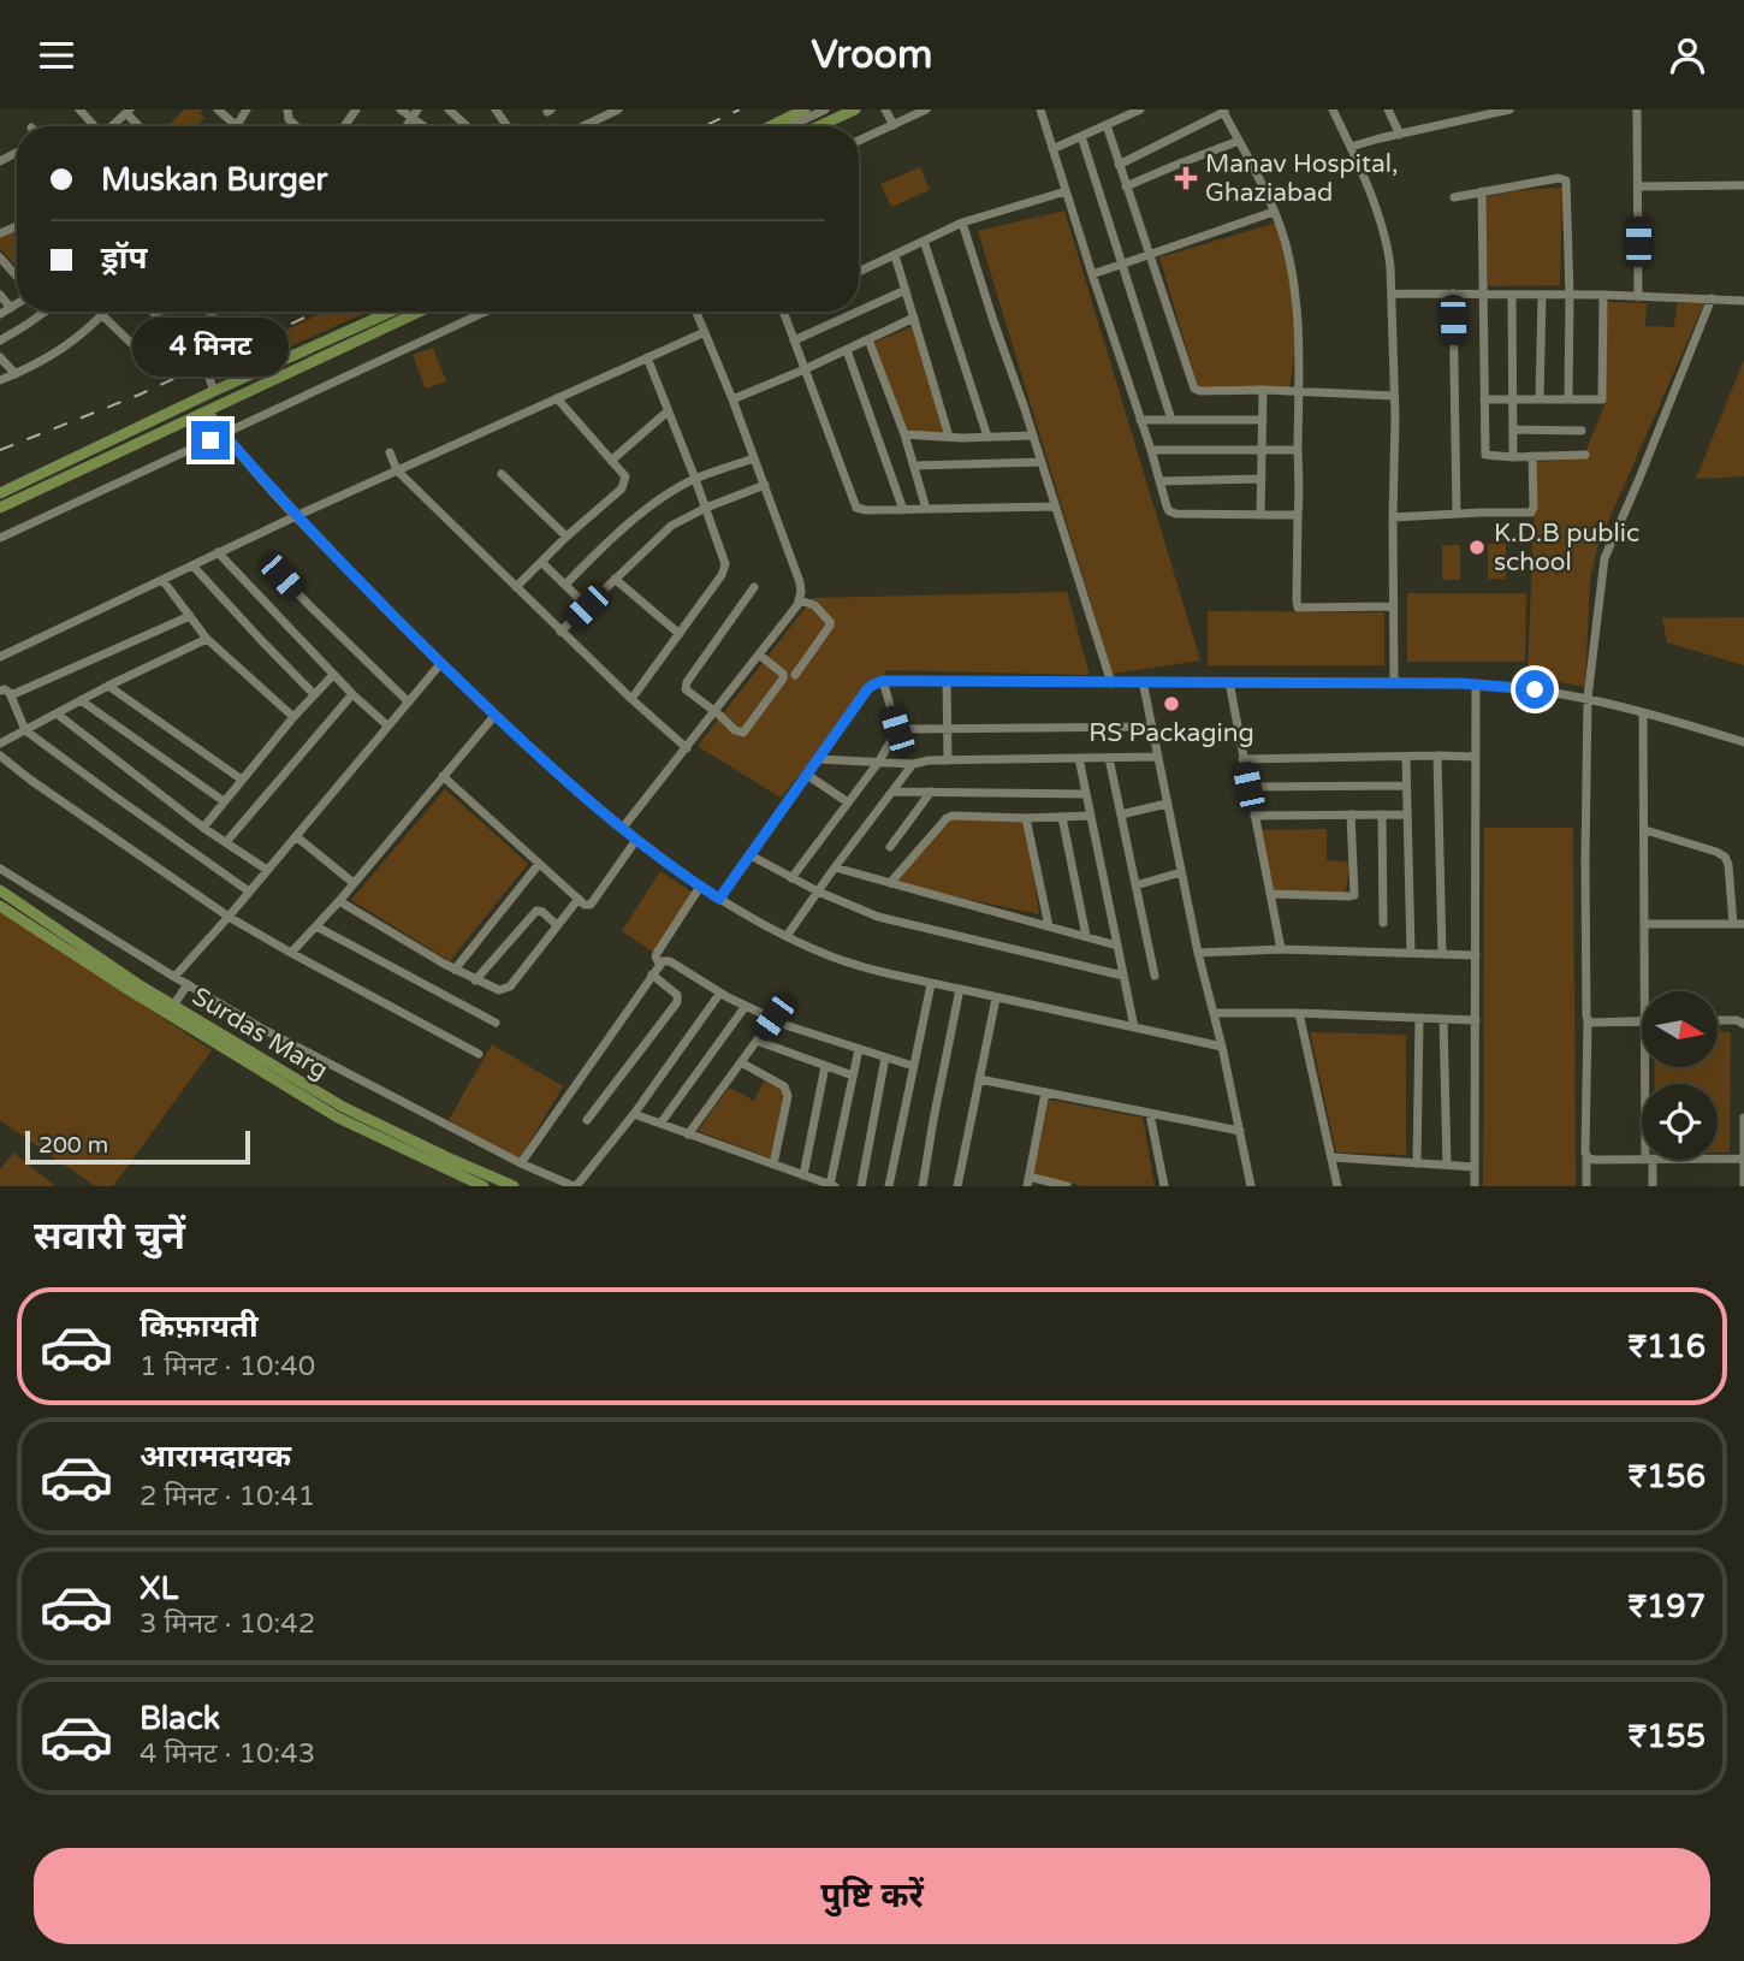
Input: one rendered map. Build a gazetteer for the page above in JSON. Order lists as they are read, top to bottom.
{
  "streets": {
    "main road": ["Surdas Marg"]
  },
  "places": {
    "health": ["Manav Hospital, Ghaziabad"],
    "other": ["K.D.B public school", "RS Packaging"]
  },
  "scale_bar": "200 m",
  "north": "right",
  "page": {
    "header": "Vroom",
    "banner": ["Muskan Burger", "ड्रॉप"],
    "bubble": "4 मिनट",
    "scale": "200 m",
    "heading": "सवारी चुनें",
    "list": [
      {
        "name": "किफ़ायती",
        "note": "1 मिनट · 10:40",
        "value": "₹116"
      },
      {
        "name": "आरामदायक",
        "note": "2 मिनट · 10:41",
        "value": "₹156"
      },
      {
        "name": "XL",
        "note": "3 मिनट · 10:42",
        "value": "₹197"
      },
      {
        "name": "Black",
        "note": "4 मिनट · 10:43",
        "value": "₹155"
      }
    ],
    "buttons": "पुष्टि करें"
  }
}
